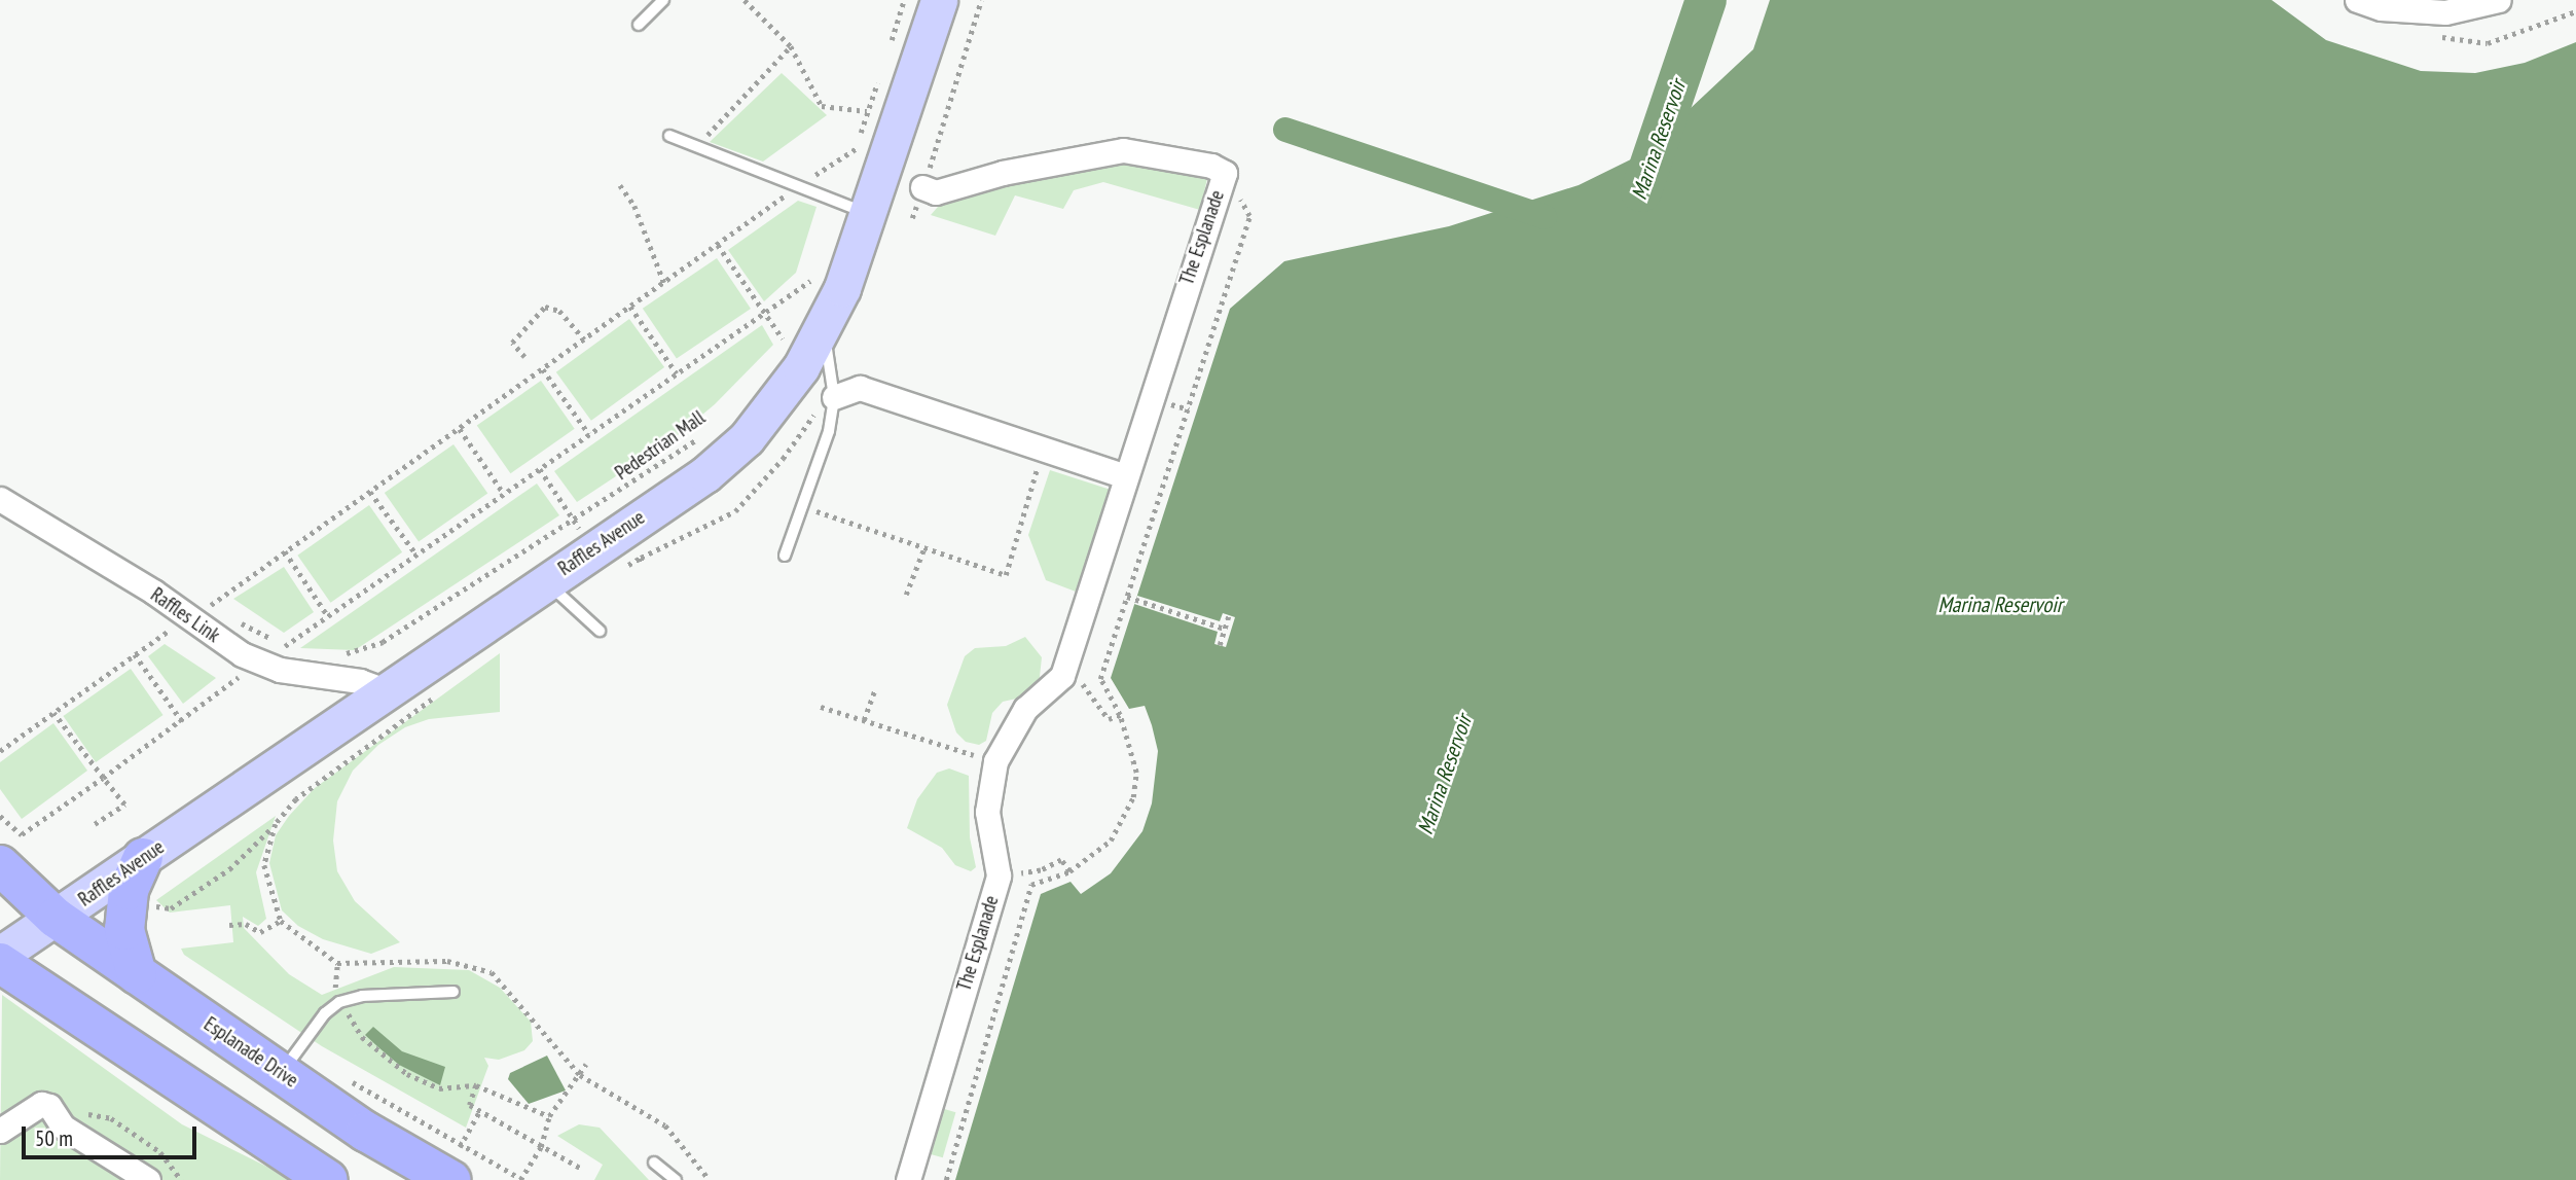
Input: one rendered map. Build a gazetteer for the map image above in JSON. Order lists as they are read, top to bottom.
{
  "streets": {
    "highway": ["Esplanade Drive"],
    "main road": ["Raffles Avenue"],
    "street": ["The Esplanade", "Raffles Link"],
    "path": ["Pedestrian Mall"]
  },
  "crossings": [
    ["Raffles Avenue", "Raffles Link"],
    ["Raffles Avenue", "Esplanade Drive"]
  ],
  "water": ["Marina Reservoir"],
  "scale_bar": "50 m"
}
